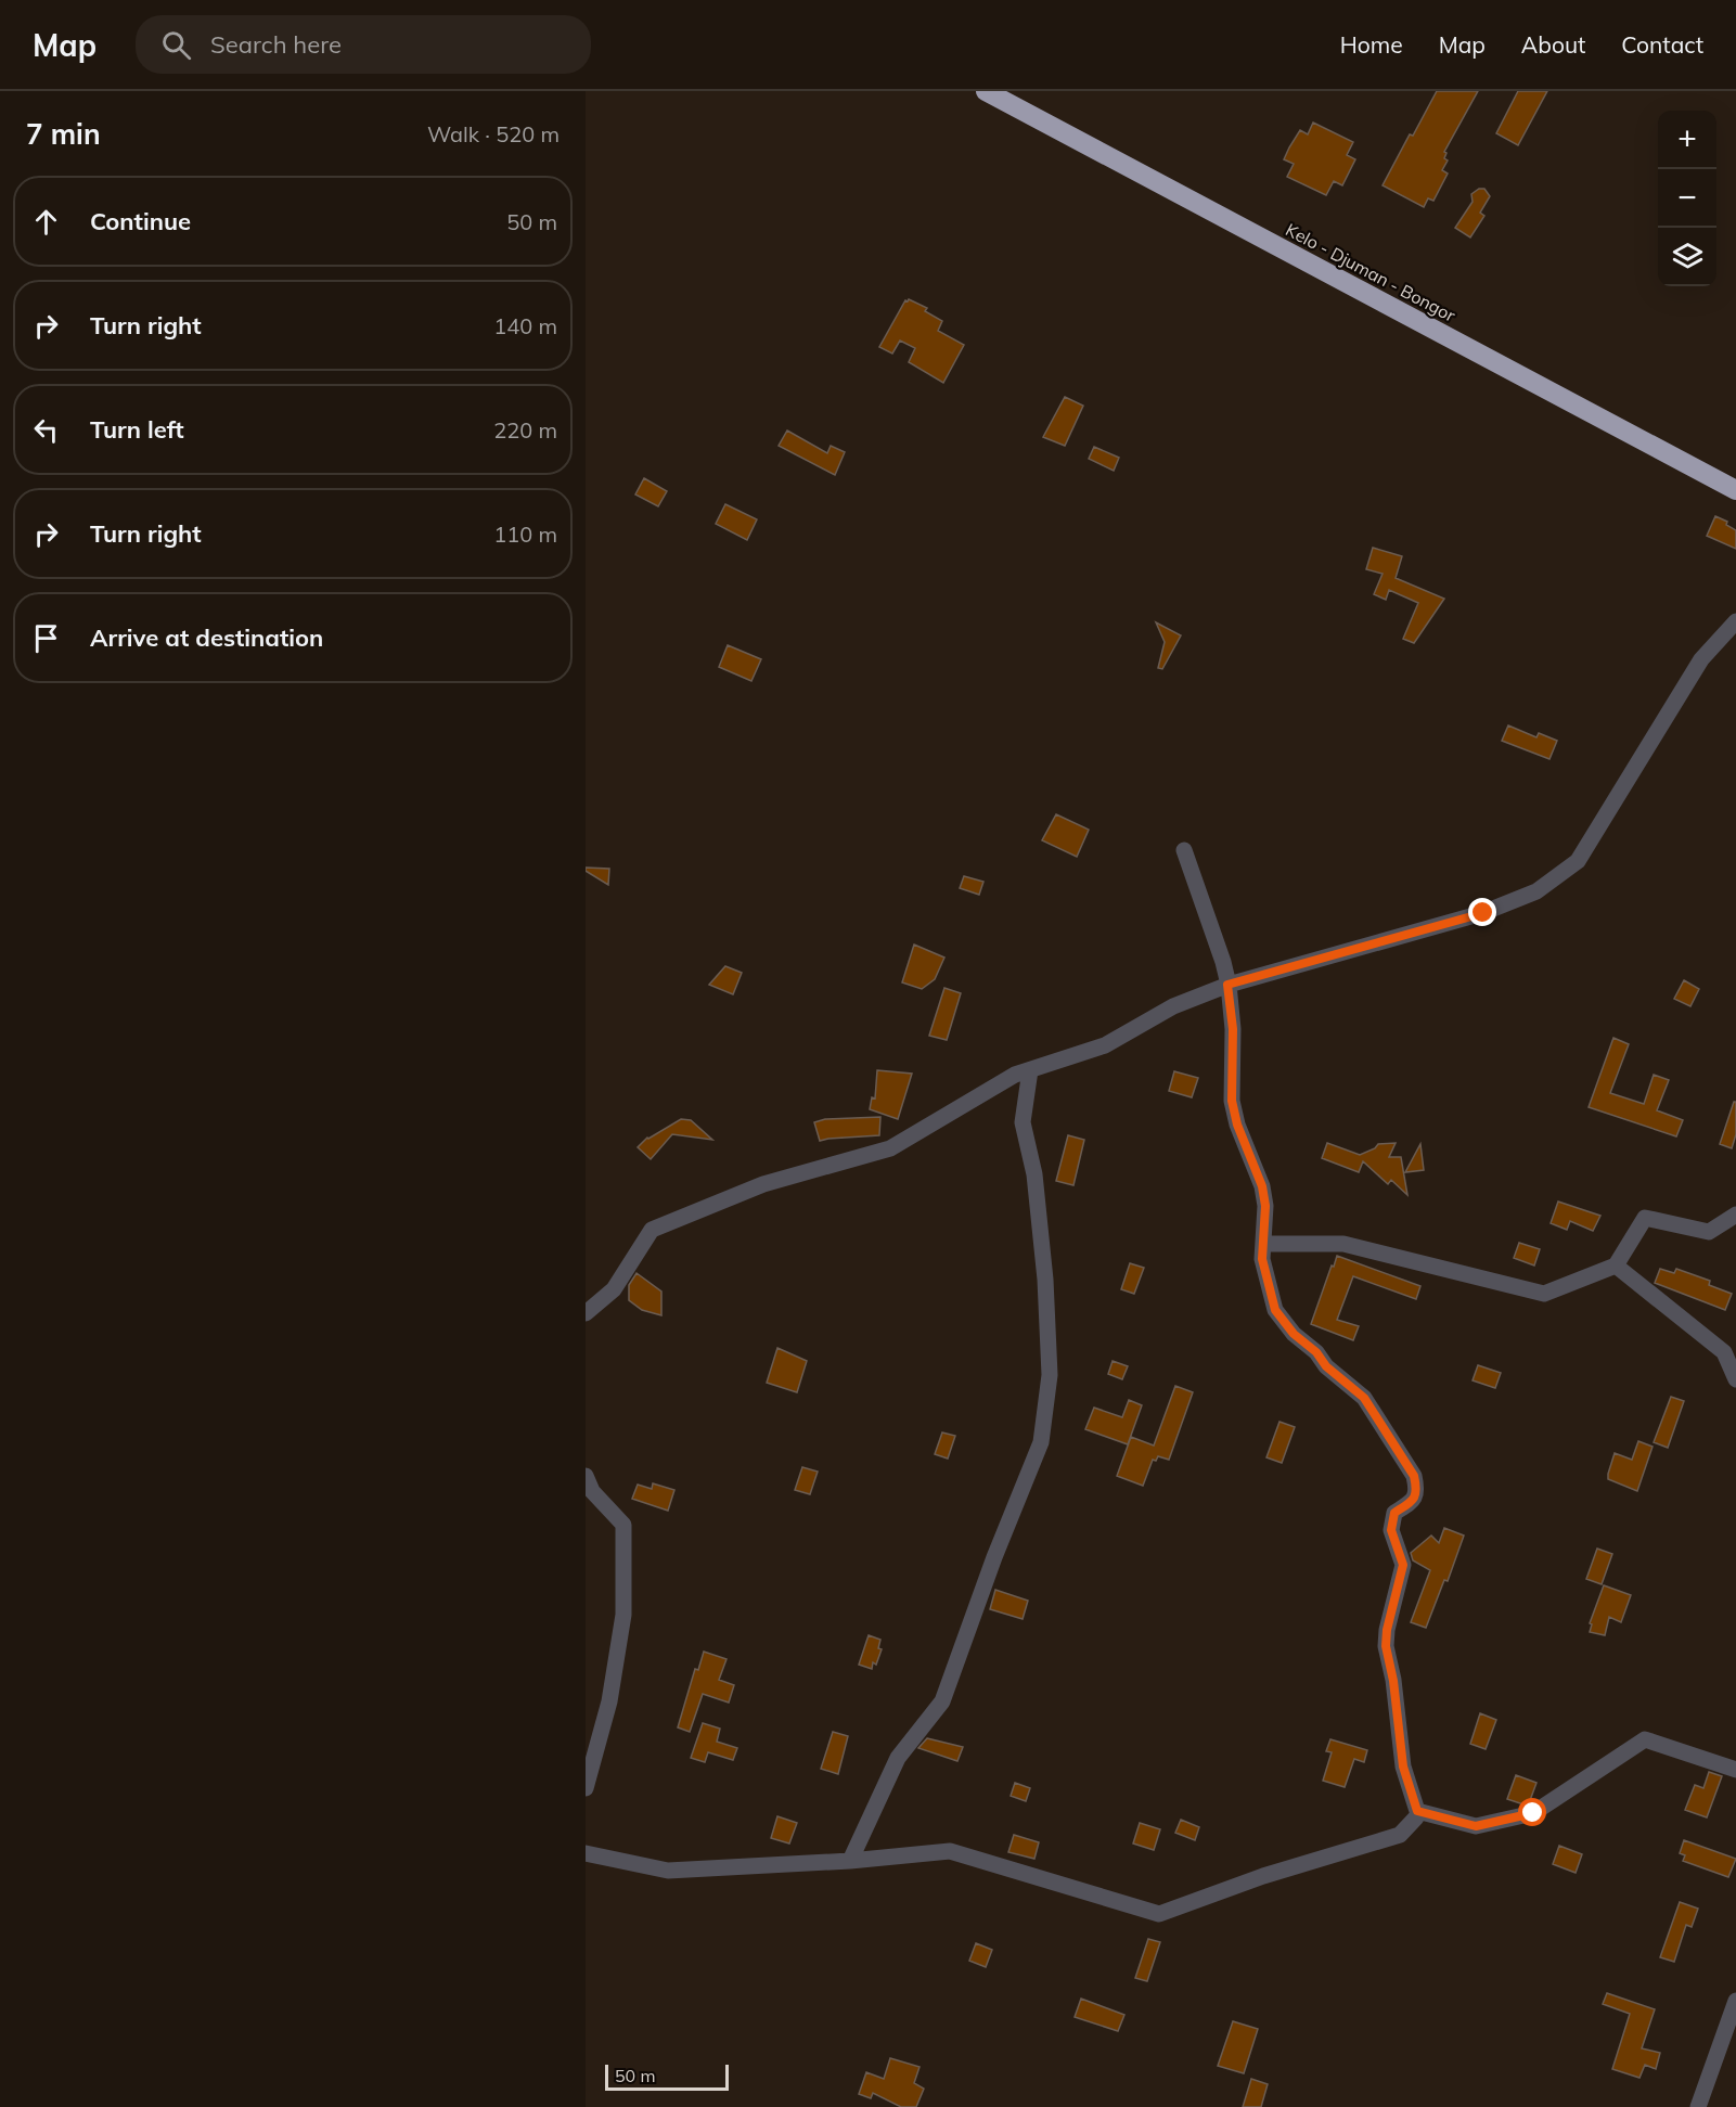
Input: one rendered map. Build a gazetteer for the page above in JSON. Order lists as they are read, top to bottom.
{
  "streets": {
    "highway": ["Kelo - Djuman - Bongor"]
  },
  "scale_bar": "50 m",
  "page": {
    "header": "Map",
    "search": "Search here",
    "nav": [
      "Home",
      "Map",
      "About",
      "Contact"
    ],
    "heading": ["7 min", "Walk · 520 m"],
    "map_buttons": ["+", "−"],
    "list": [
      ["Continue", "50 m"],
      ["Turn right", "140 m"],
      ["Turn left", "220 m"],
      ["Turn right", "110 m"],
      "Arrive at destination"
    ],
    "scale": "50 m"
  }
}
